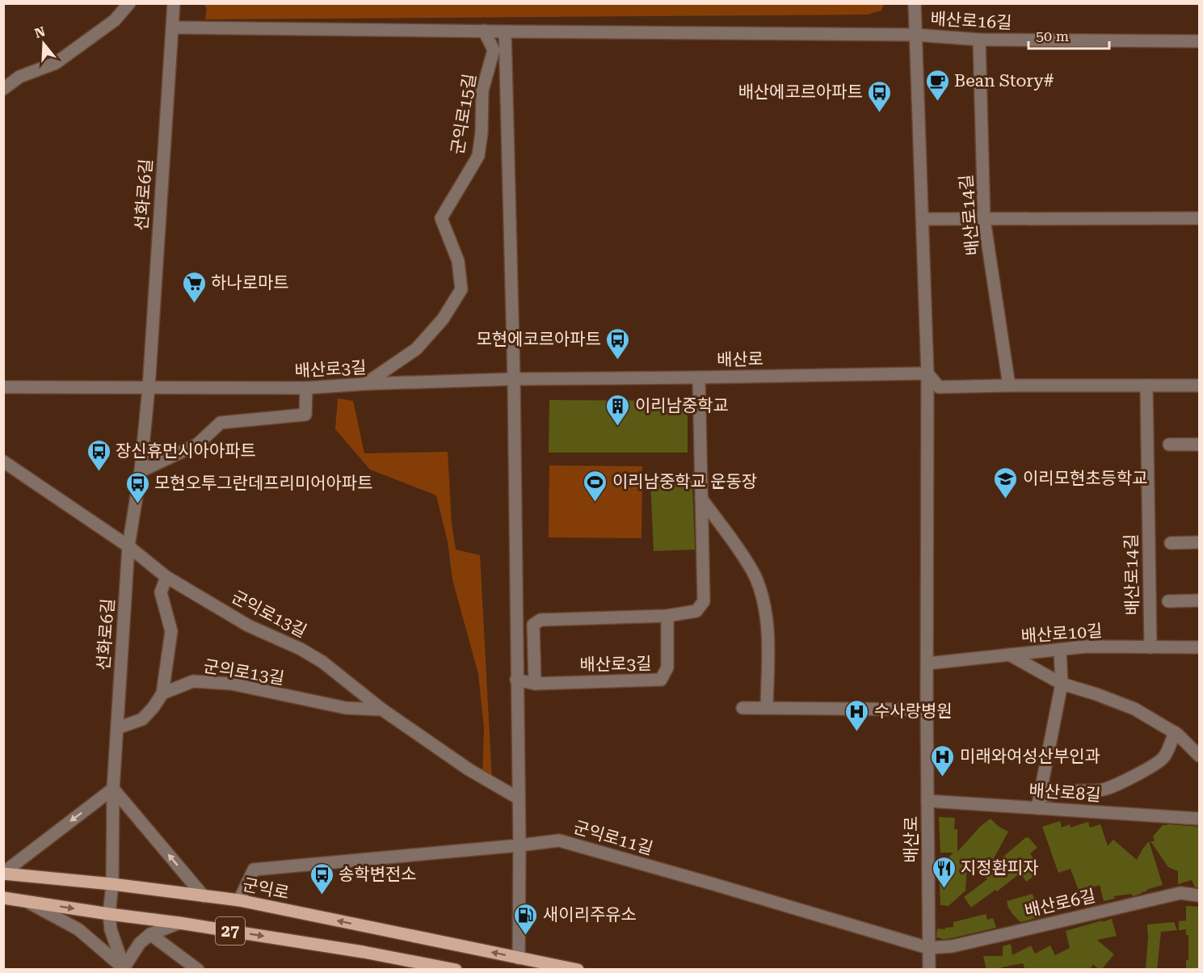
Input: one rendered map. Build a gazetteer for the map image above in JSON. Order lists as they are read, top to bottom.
{
  "streets": {
    "main road": ["군익로", "27"],
    "street": [
      "배산로16길",
      "군익로15길",
      "선화로6길",
      "배산로14길",
      "배산로",
      "배산로3길",
      "군익로13길",
      "배산로10길",
      "군의로13길",
      "배산로8길",
      "군익로11길",
      "배산로6길"
    ]
  },
  "crossings": [
    ["배산로16길", "배산로14길"],
    ["배산로16길", "배산로"],
    ["군익로15길", "배산로3길"],
    ["선화로6길", "배산로3길"],
    ["선화로6길", "군익로13길"],
    ["선화로6길", "군익로"],
    ["선화로6길", "27"],
    ["배산로14길", "배산로10길"],
    ["배산로", "배산로3길"],
    ["배산로", "배산로10길"],
    ["배산로", "배산로8길"],
    ["배산로", "군익로11길"],
    ["배산로", "배산로6길"],
    ["군익로13길", "군의로13길"],
    ["군익로11길", "군익로"],
    ["군익로11길", "배산로6길"]
  ],
  "places": {
    "cafe": ["Bean Story#"],
    "bus stop": [
      "배산에코르아파트",
      "모현에코르아파트",
      "장신휴먼시아아파트",
      "모현오투그란데프리미어아파트",
      "송학변전소"
    ],
    "supermarket": ["하나로마트"],
    "building": ["이리남중학교"],
    "school or university": ["이리모현초등학교"],
    "sports": ["이리남중학교 운동장"],
    "hospital": ["수사랑병원", "미래와여성산부인과"],
    "restaurant": ["지정환피자"],
    "fuel station": ["새이리주유소"]
  },
  "scale_bar": "50 m",
  "north": "top"
}
